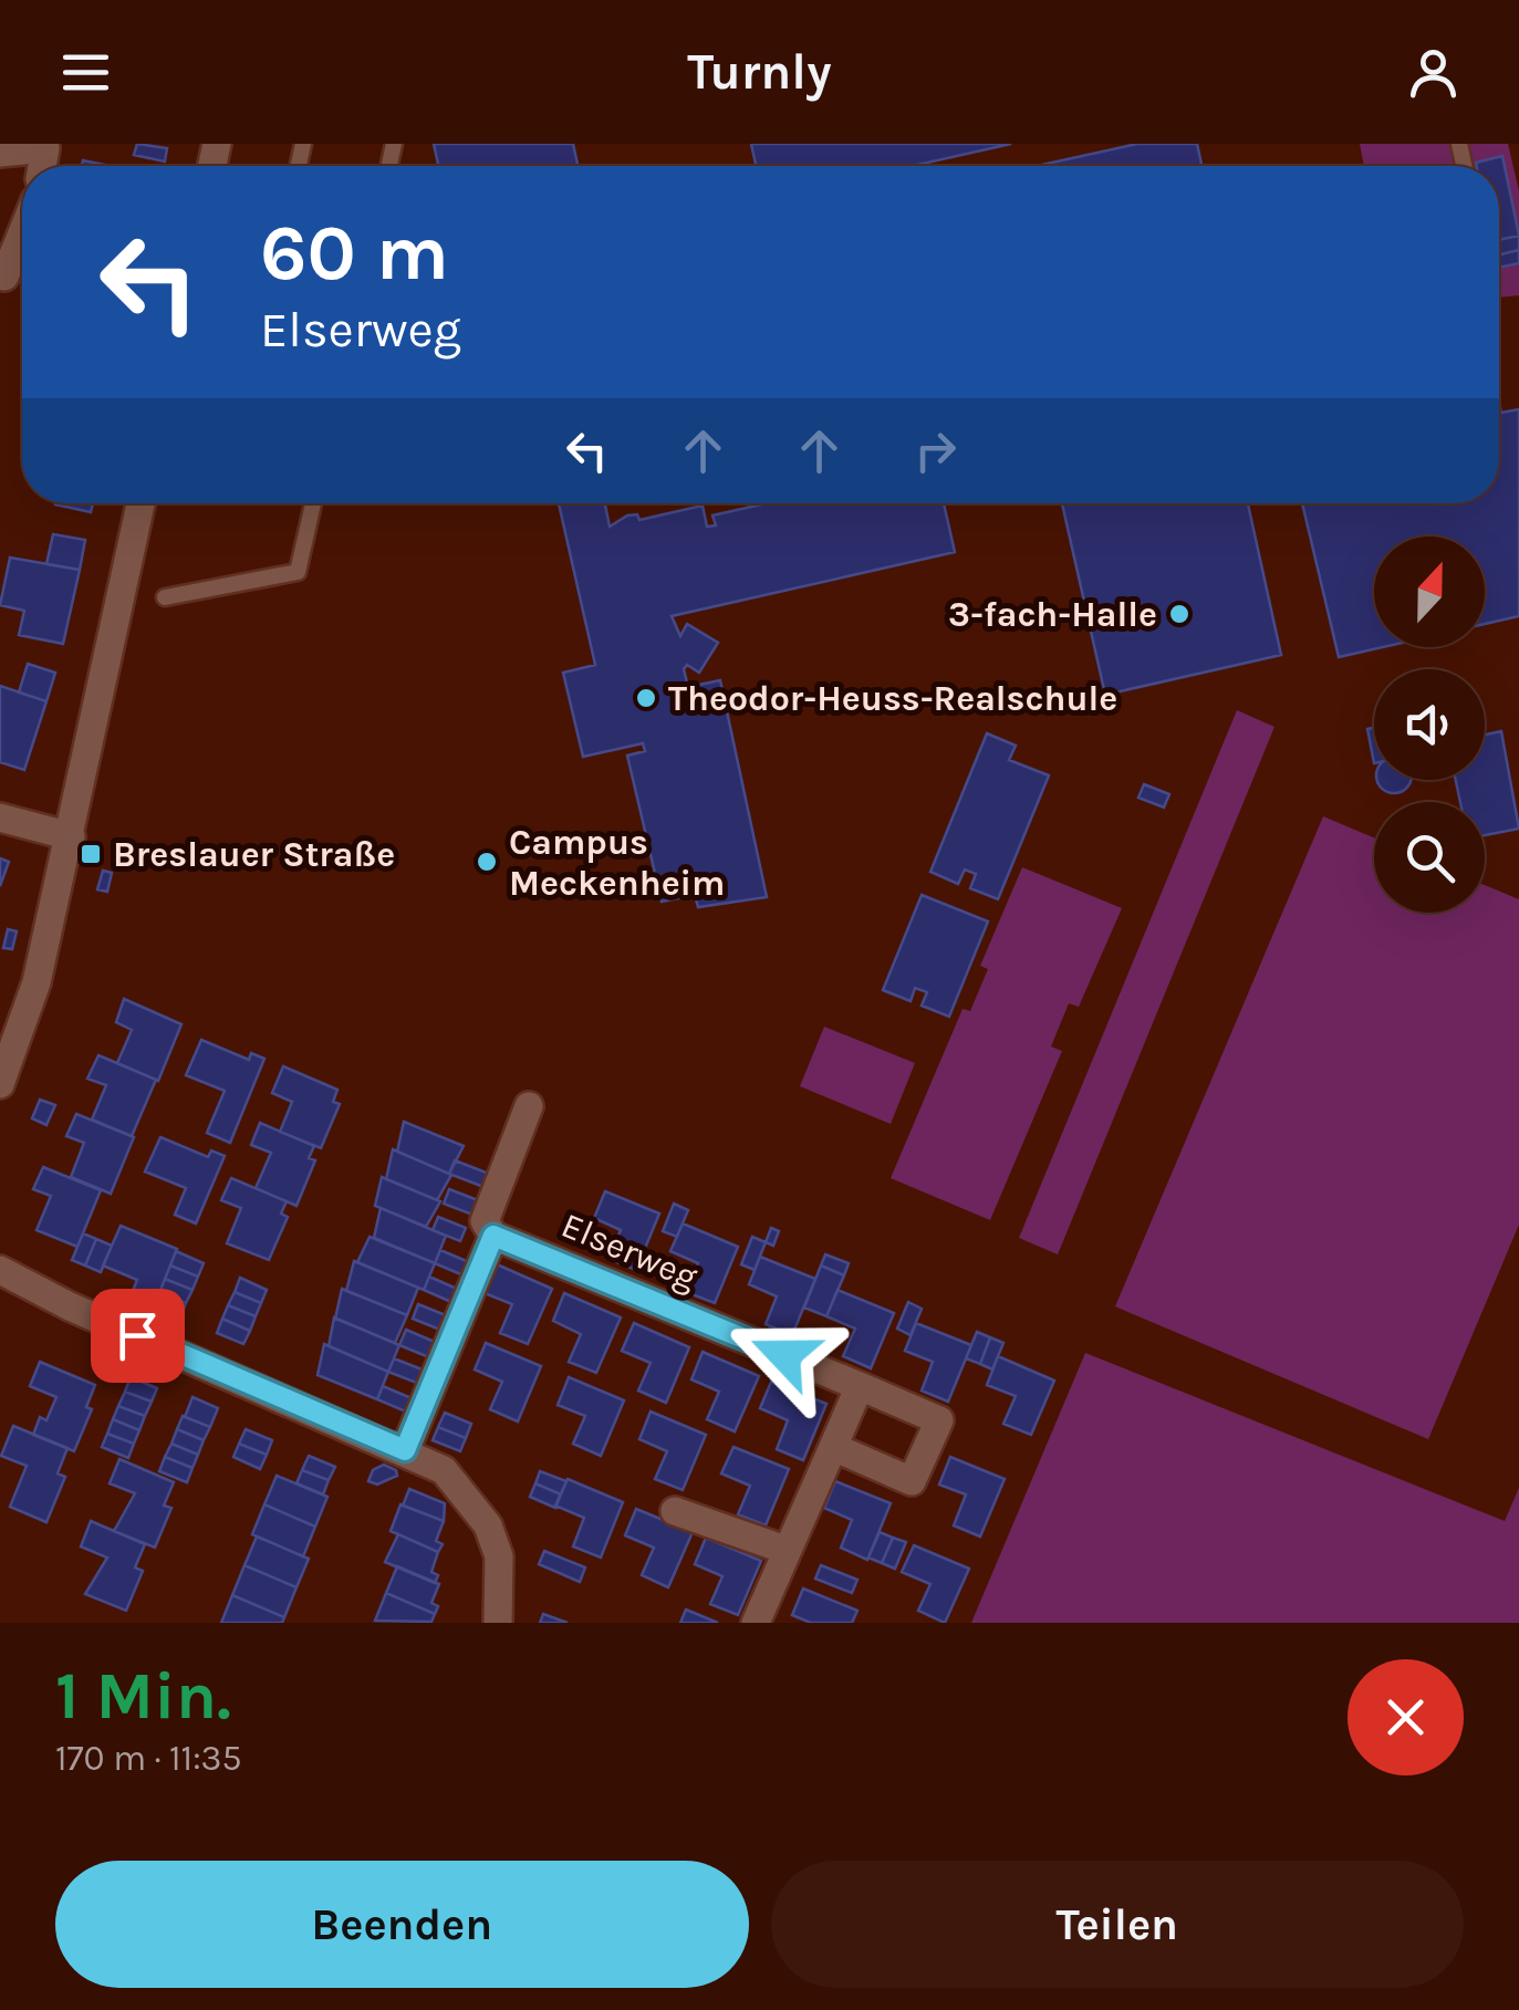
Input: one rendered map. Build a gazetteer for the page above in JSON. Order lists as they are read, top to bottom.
{
  "streets": {
    "street": ["Elserweg"]
  },
  "places": {
    "other": ["3-fach-Halle", "Theodor-Heuss-Realschule", "Campus Meckenheim"],
    "transit": ["Breslauer Straße"]
  },
  "north": "top",
  "page": {
    "header": "Turnly",
    "turn": ["60 m", "Elserweg"],
    "heading": ["1 Min.", "170 m · 11:35"],
    "buttons": ["Beenden", "Teilen"]
  }
}
